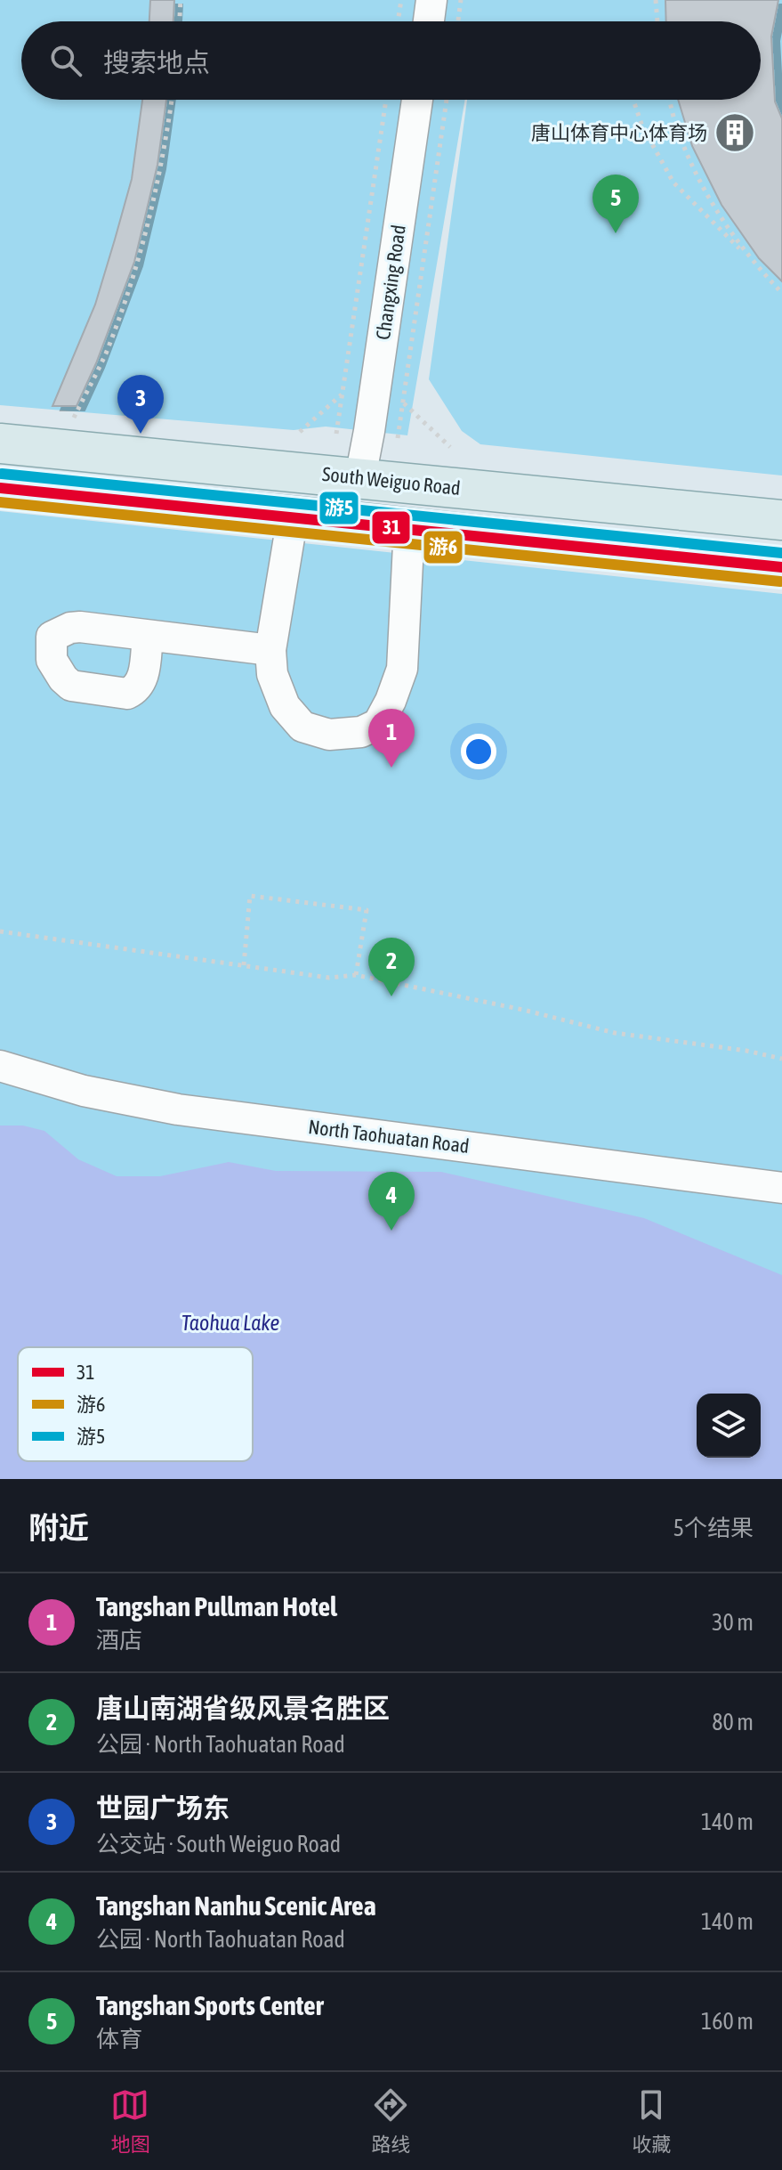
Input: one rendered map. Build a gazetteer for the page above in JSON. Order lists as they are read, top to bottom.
{
  "streets": {
    "main road": ["South Weiguo Road"],
    "street": ["Changxing Road", "North Taohuatan Road"]
  },
  "crossings": [
    ["Changxing Road", "South Weiguo Road"]
  ],
  "water": ["Taohua Lake"],
  "places": {
    "building": ["唐山体育中心体育场"]
  },
  "lines": ["transit line 游5", "transit line 31", "transit line 游6"],
  "legend": ["31", "游6", "游5"],
  "page": {
    "search": "搜索地点",
    "pins": [
      "5",
      "3",
      "1",
      "2",
      "4"
    ],
    "heading": ["附近", "5个结果"],
    "list": [
      {
        "mark": "1",
        "name": "Tangshan Pullman Hotel",
        "note": "酒店",
        "value": "30 m"
      },
      {
        "mark": "2",
        "name": "唐山南湖省级风景名胜区",
        "note": "公园 · North Taohuatan Road",
        "value": "80 m"
      },
      {
        "mark": "3",
        "name": "世园广场东",
        "note": "公交站 · South Weiguo Road",
        "value": "140 m"
      },
      {
        "mark": "4",
        "name": "Tangshan Nanhu Scenic Area",
        "note": "公园 · North Taohuatan Road",
        "value": "140 m"
      },
      {
        "mark": "5",
        "name": "Tangshan Sports Center",
        "note": "体育",
        "value": "160 m"
      }
    ],
    "nav": ["地图", "路线", "收藏"]
  }
}
